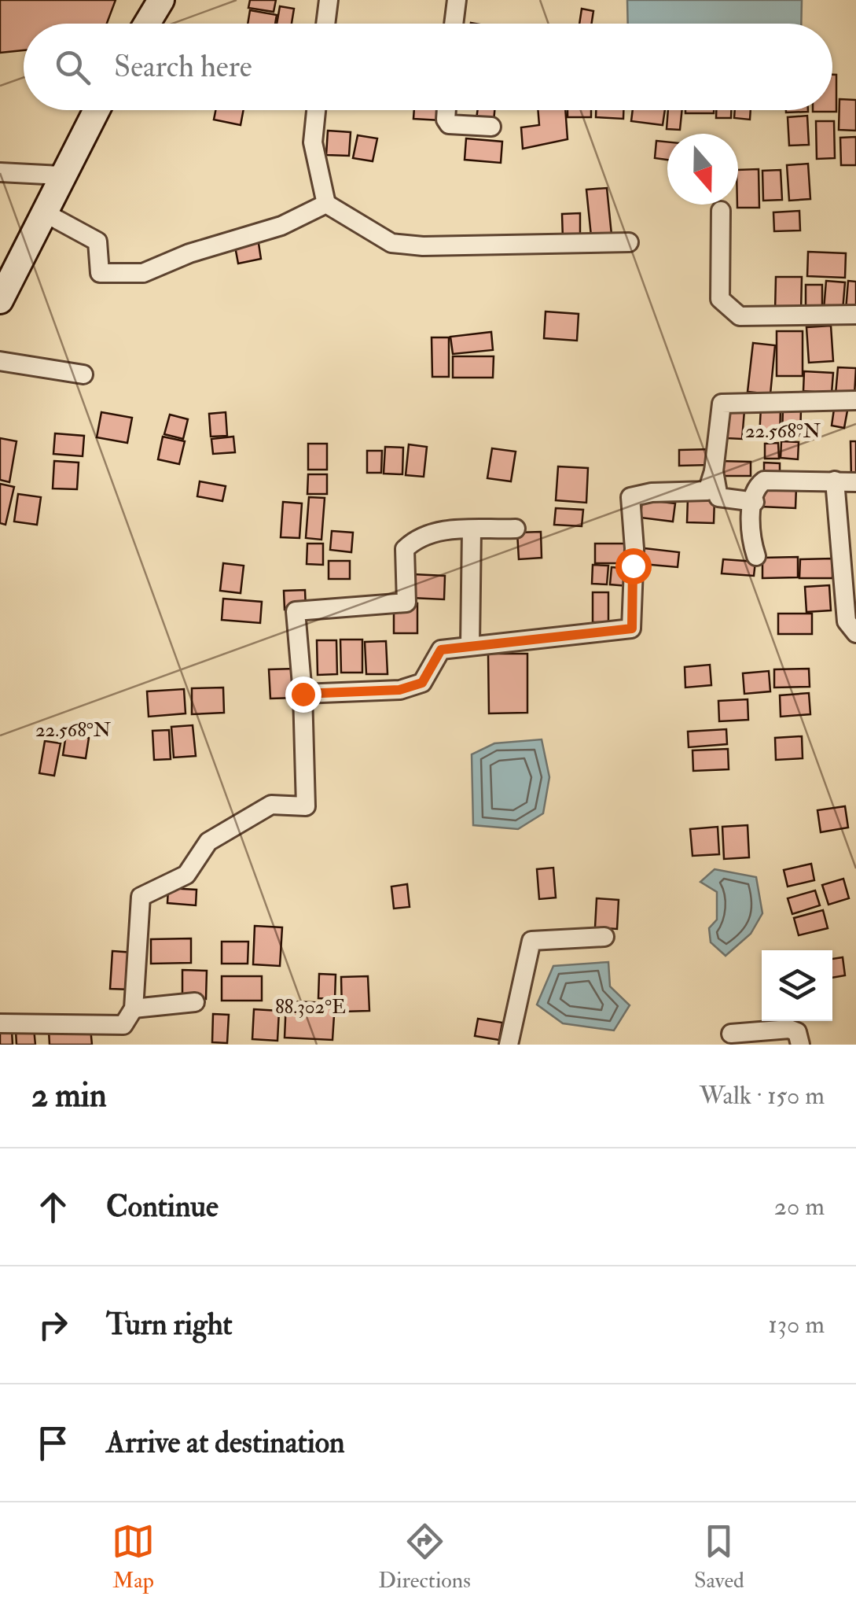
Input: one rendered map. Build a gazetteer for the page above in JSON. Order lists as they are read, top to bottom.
{
  "north": "bottom",
  "page": {
    "search": "Search here",
    "heading": ["2 min", "Walk · 150 m"],
    "list": [
      ["Continue", "20 m"],
      ["Turn right", "130 m"],
      "Arrive at destination"
    ],
    "nav": ["Map", "Directions", "Saved"]
  },
  "coordinates": ["22.568°N", "88.302°E"]
}
